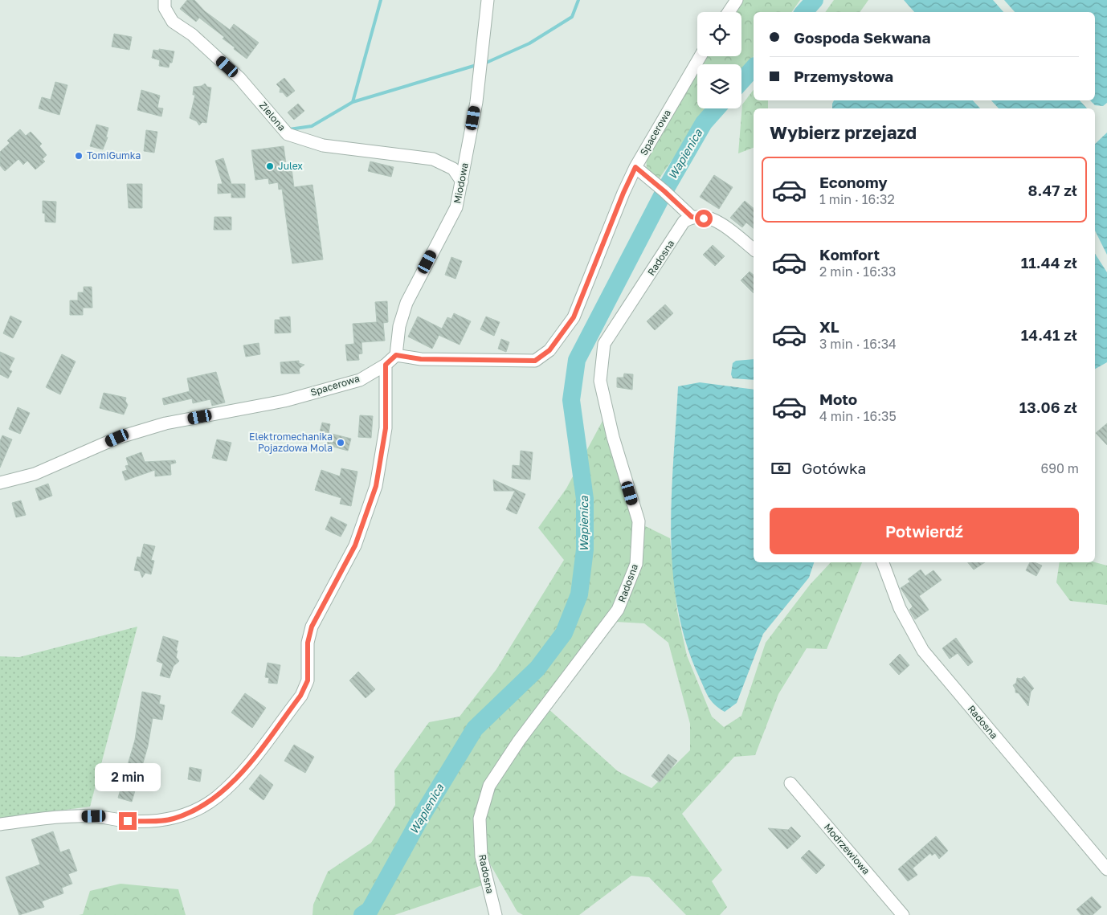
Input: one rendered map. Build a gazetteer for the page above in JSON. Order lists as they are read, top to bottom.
{
  "streets": {
    "street": [
      "Zielona",
      "Spacerowa",
      "Miodowa",
      "Radosna",
      "Modrzewiowa"
    ]
  },
  "crossings": [
    ["Zielona", "Miodowa"],
    ["Spacerowa", "Miodowa"]
  ],
  "water": ["Wapienica"],
  "places": ["TomiGumka", "Julex", "Elektromechanika Pojazdowa Mola"],
  "page": {
    "banner": ["Gospoda Sekwana", "Przemysłowa"],
    "heading": "Wybierz przejazd",
    "list": [
      {
        "name": "Economy",
        "note": "1 min · 16:32",
        "value": "8.47 zł"
      },
      {
        "name": "Komfort",
        "note": "2 min · 16:33",
        "value": "11.44 zł"
      },
      {
        "name": "XL",
        "note": "3 min · 16:34",
        "value": "14.41 zł"
      },
      {
        "name": "Moto",
        "note": "4 min · 16:35",
        "value": "13.06 zł"
      }
    ],
    "pay": ["Gotówka", "690 m"],
    "buttons": "Potwierdź",
    "bubble": "2 min"
  }
}
